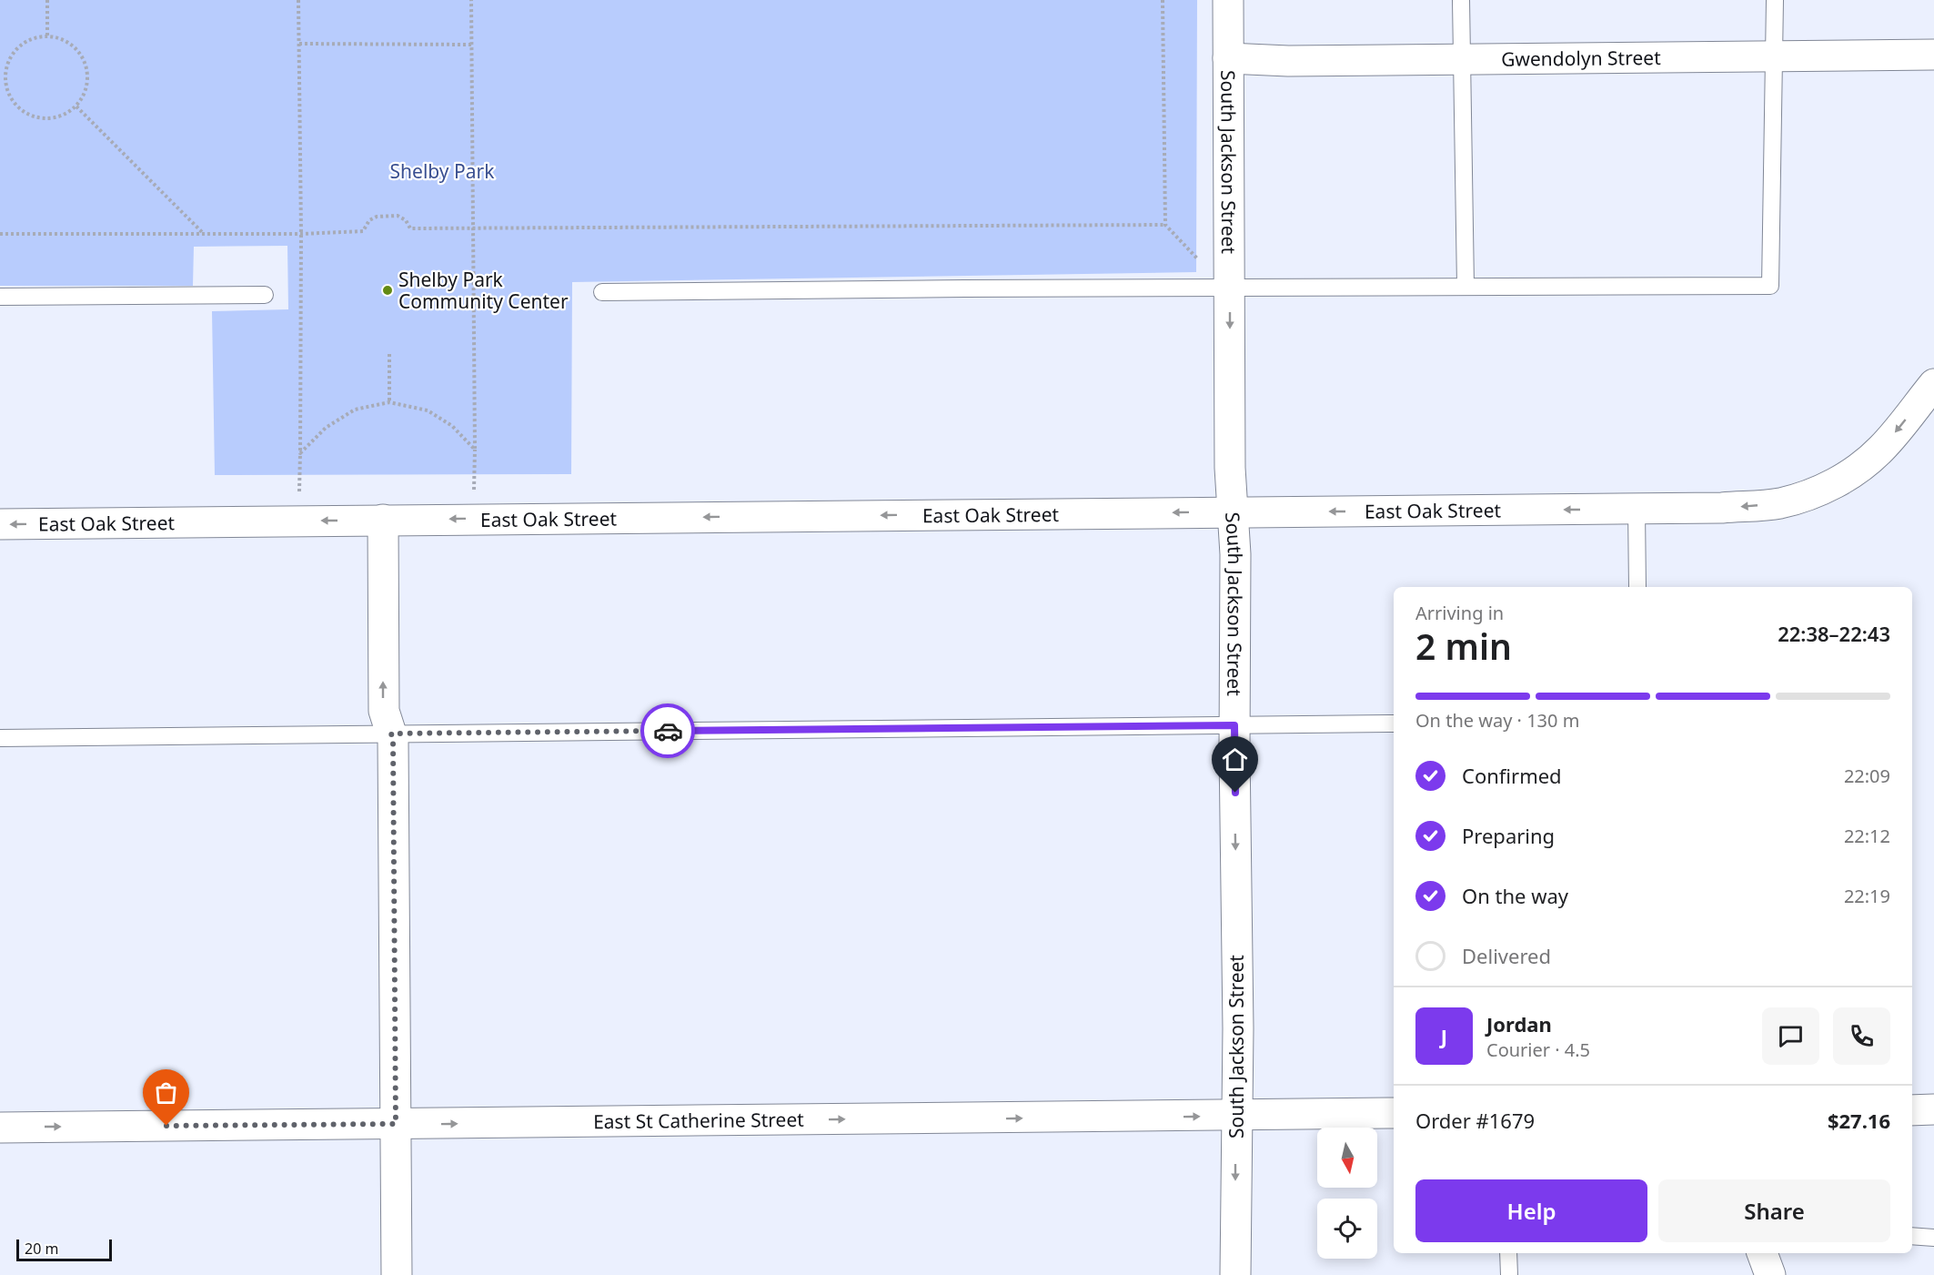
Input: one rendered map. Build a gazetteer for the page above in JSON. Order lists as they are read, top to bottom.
{
  "streets": {
    "main road": [
      "Gwendolyn Street",
      "South Jackson Street",
      "East Oak Street",
      "East St Catherine Street"
    ]
  },
  "crossings": [
    ["Gwendolyn Street", "South Jackson Street"],
    ["South Jackson Street", "East Oak Street"],
    ["South Jackson Street", "East St Catherine Street"]
  ],
  "one_way": ["South Jackson Street", "East Oak Street", "East St Catherine Street"],
  "parks": ["Shelby Park"],
  "places": ["Shelby Park Community Center"],
  "scale_bar": "20 m",
  "north": "bottom",
  "page": {
    "heading": ["2 min", "Arriving in", "22:38–22:43"],
    "panel": [
      "Jordan",
      "Courier · 4.5",
      "Order #1679",
      "$27.16"
    ],
    "bar": "On the way · 130 m",
    "list": [
      ["Confirmed", "22:09"],
      ["Preparing", "22:12"],
      ["On the way", "22:19"],
      "Delivered"
    ],
    "round": "J",
    "buttons": ["Help", "Share"],
    "scale": "20 m"
  }
}
